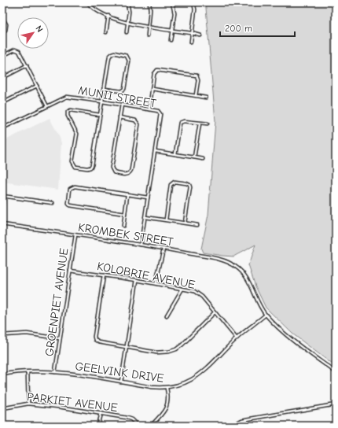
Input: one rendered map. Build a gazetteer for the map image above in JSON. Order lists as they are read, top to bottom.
{
  "streets": {
    "street": [
      "MUNII STREET",
      "KROMBEK STREET",
      "KOLOBRIE AVENUE",
      "GROENPIET AVENUE",
      "GEELVINK DRIVE",
      "PARKIET AVENUE"
    ]
  },
  "crossings": [
    ["MUNII STREET", "KROMBEK STREET"],
    ["KROMBEK STREET", "GROENPIET AVENUE"],
    ["KROMBEK STREET", "GEELVINK DRIVE"],
    ["KOLOBRIE AVENUE", "GROENPIET AVENUE"],
    ["KOLOBRIE AVENUE", "GEELVINK DRIVE"],
    ["GROENPIET AVENUE", "GEELVINK DRIVE"]
  ],
  "scale_bar": "200 m",
  "north": "top right"
}
